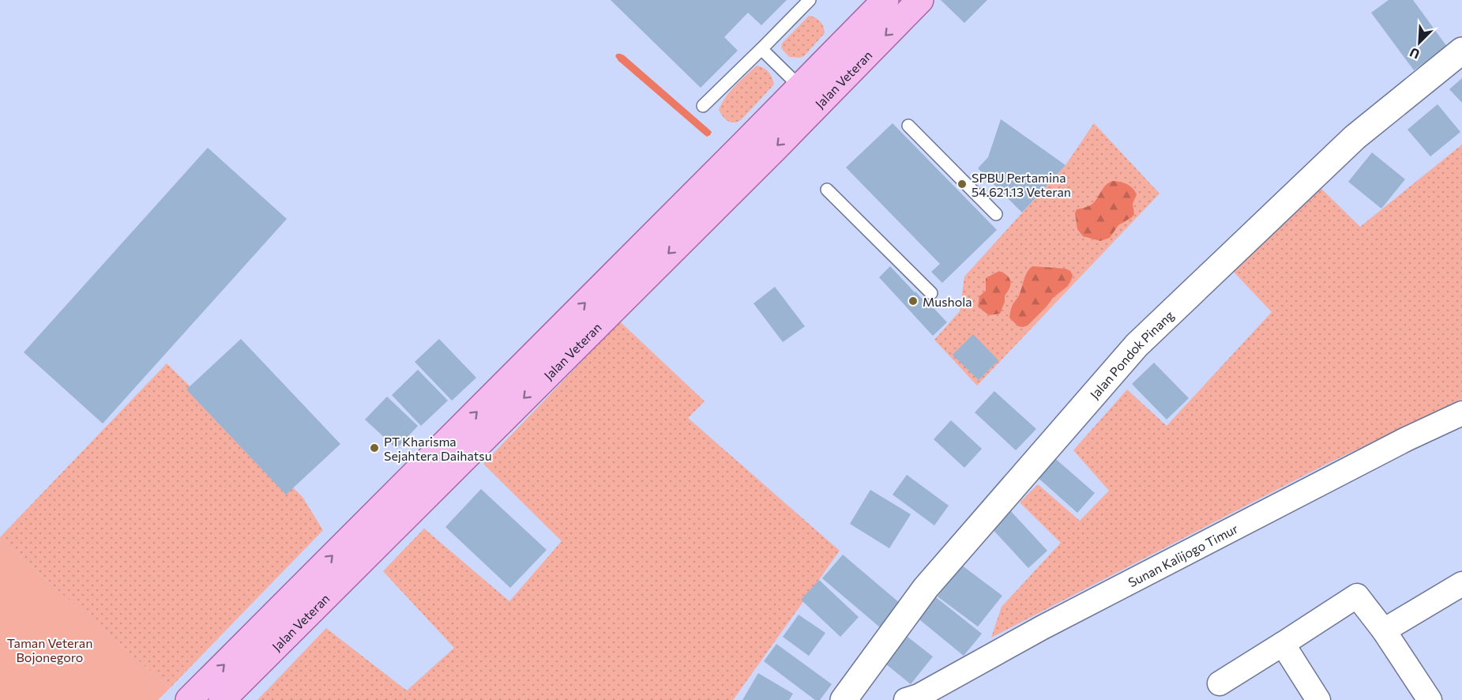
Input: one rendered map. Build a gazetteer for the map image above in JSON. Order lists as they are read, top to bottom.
{
  "streets": {
    "main road": ["Jalan Veteran"],
    "street": ["Jalan Pondok Pinang", "Sunan Kalijogo Timur"]
  },
  "parks": ["Taman Veteran Bojonegoro"],
  "places": ["SPBU Pertamina 54.621.13 Veteran", "Mushola", "PT Kharisma Sejahtera Daihatsu"],
  "north": "bottom left"
}
